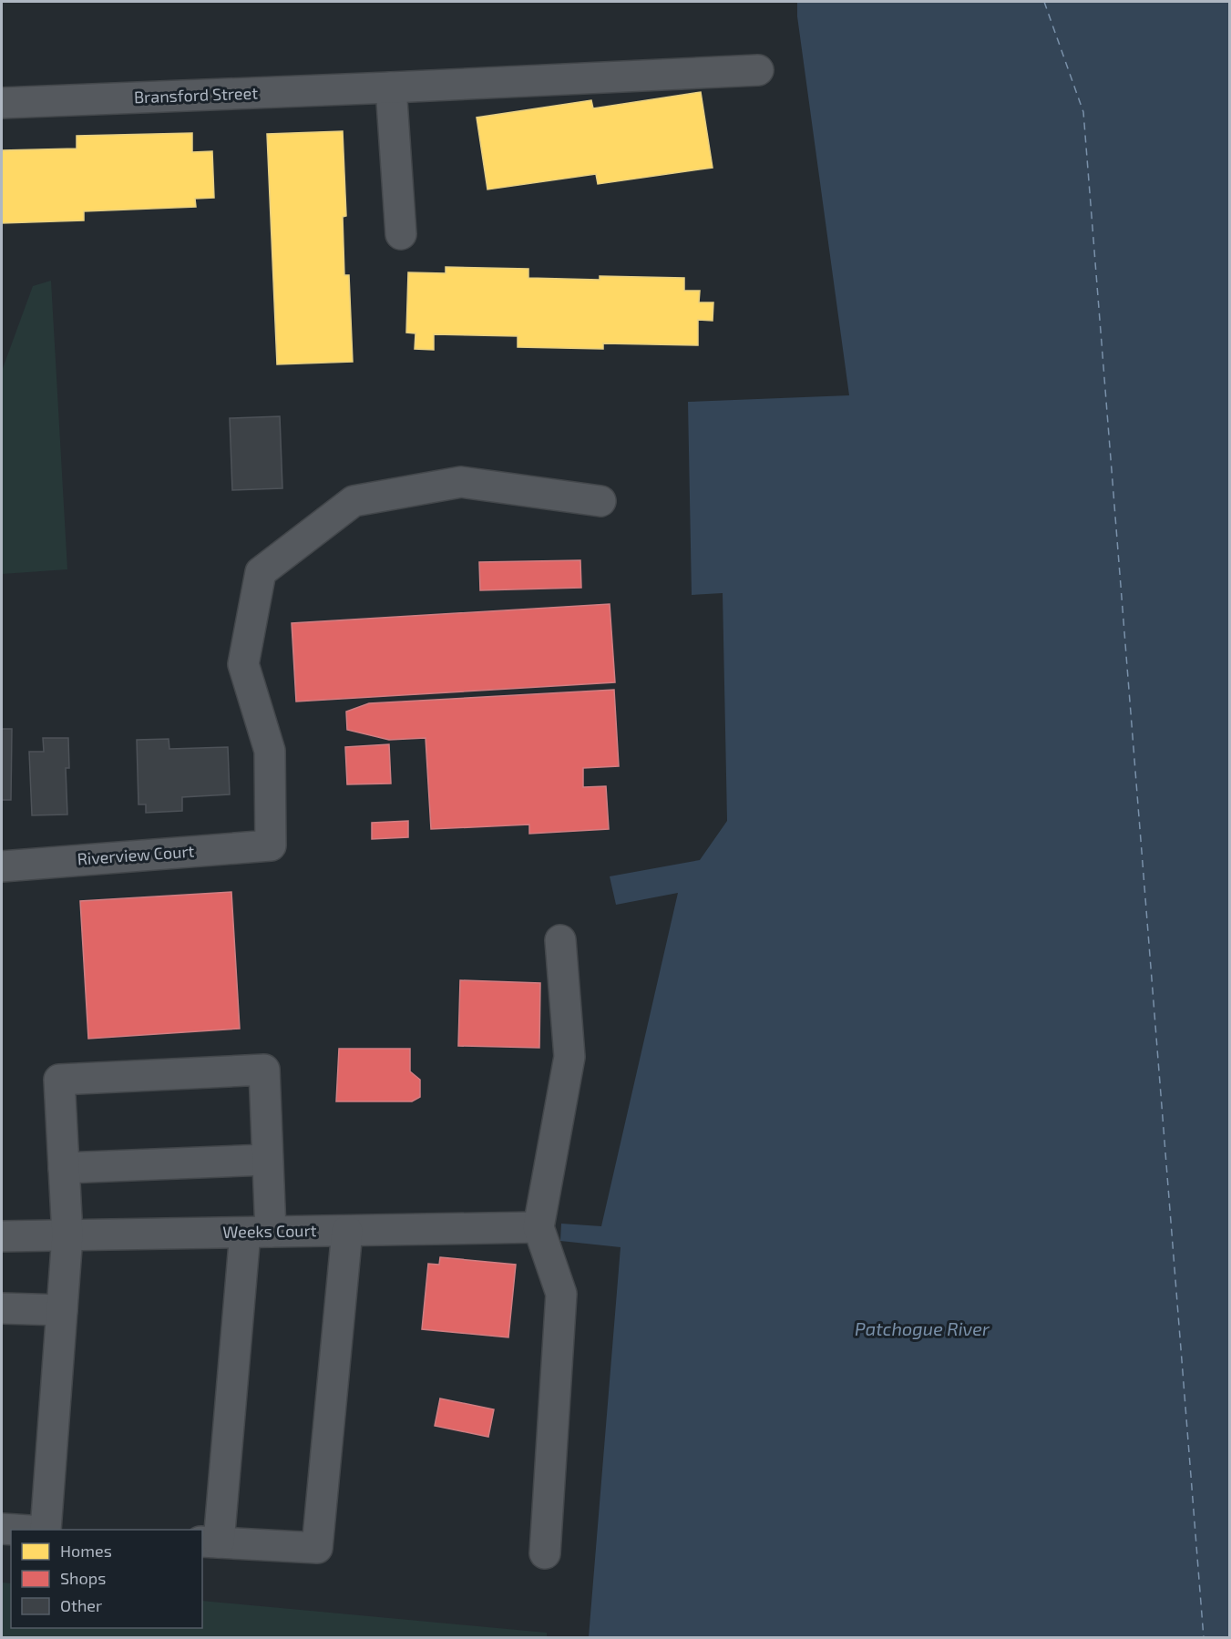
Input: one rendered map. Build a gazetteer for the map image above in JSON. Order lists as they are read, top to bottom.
{
  "streets": {
    "street": ["Bransford Street", "Riverview Court", "Weeks Court"]
  },
  "water": ["Patchogue River"],
  "legend": ["Homes", "Shops", "Other"]
}
